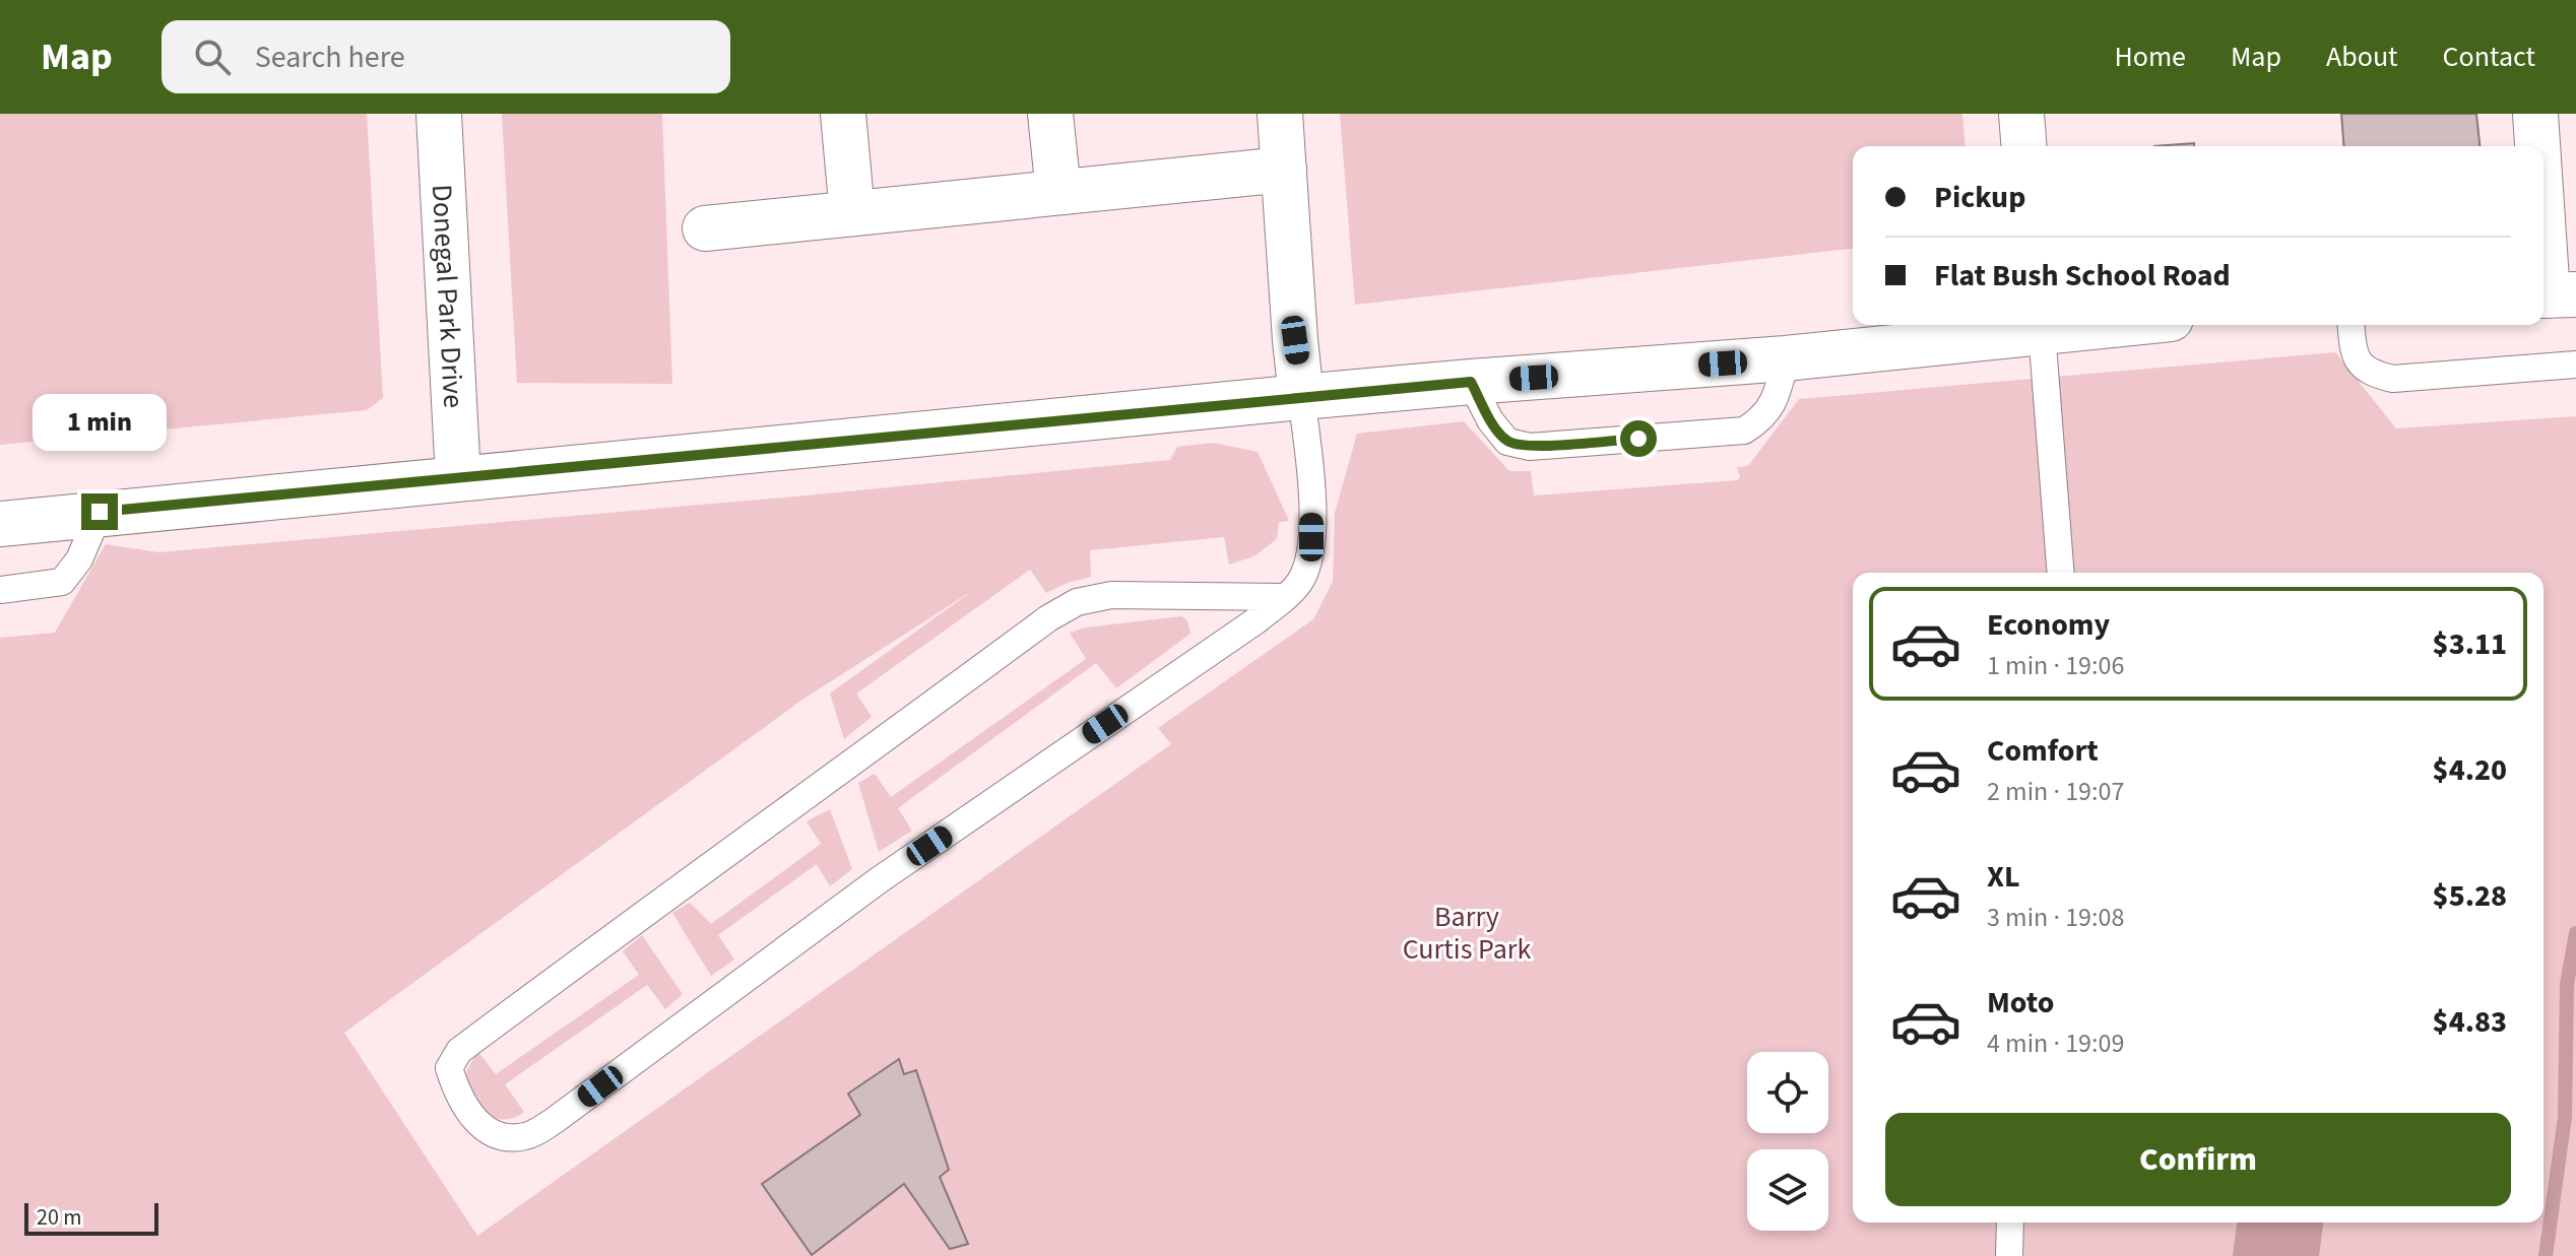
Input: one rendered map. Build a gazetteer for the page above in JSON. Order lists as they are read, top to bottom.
{
  "streets": {
    "main road": ["Donegal Park Drive"]
  },
  "parks": ["Barry Curtis Park"],
  "scale_bar": "20 m",
  "page": {
    "header": "Map",
    "search": "Search here",
    "nav": [
      "Home",
      "Map",
      "About",
      "Contact"
    ],
    "banner": ["Pickup", "Flat Bush School Road"],
    "bubble": "1 min",
    "list": [
      {
        "name": "Economy",
        "note": "1 min · 19:06",
        "value": "$3.11"
      },
      {
        "name": "Comfort",
        "note": "2 min · 19:07",
        "value": "$4.20"
      },
      {
        "name": "XL",
        "note": "3 min · 19:08",
        "value": "$5.28"
      },
      {
        "name": "Moto",
        "note": "4 min · 19:09",
        "value": "$4.83"
      }
    ],
    "buttons": "Confirm",
    "scale": "20 m"
  }
}
